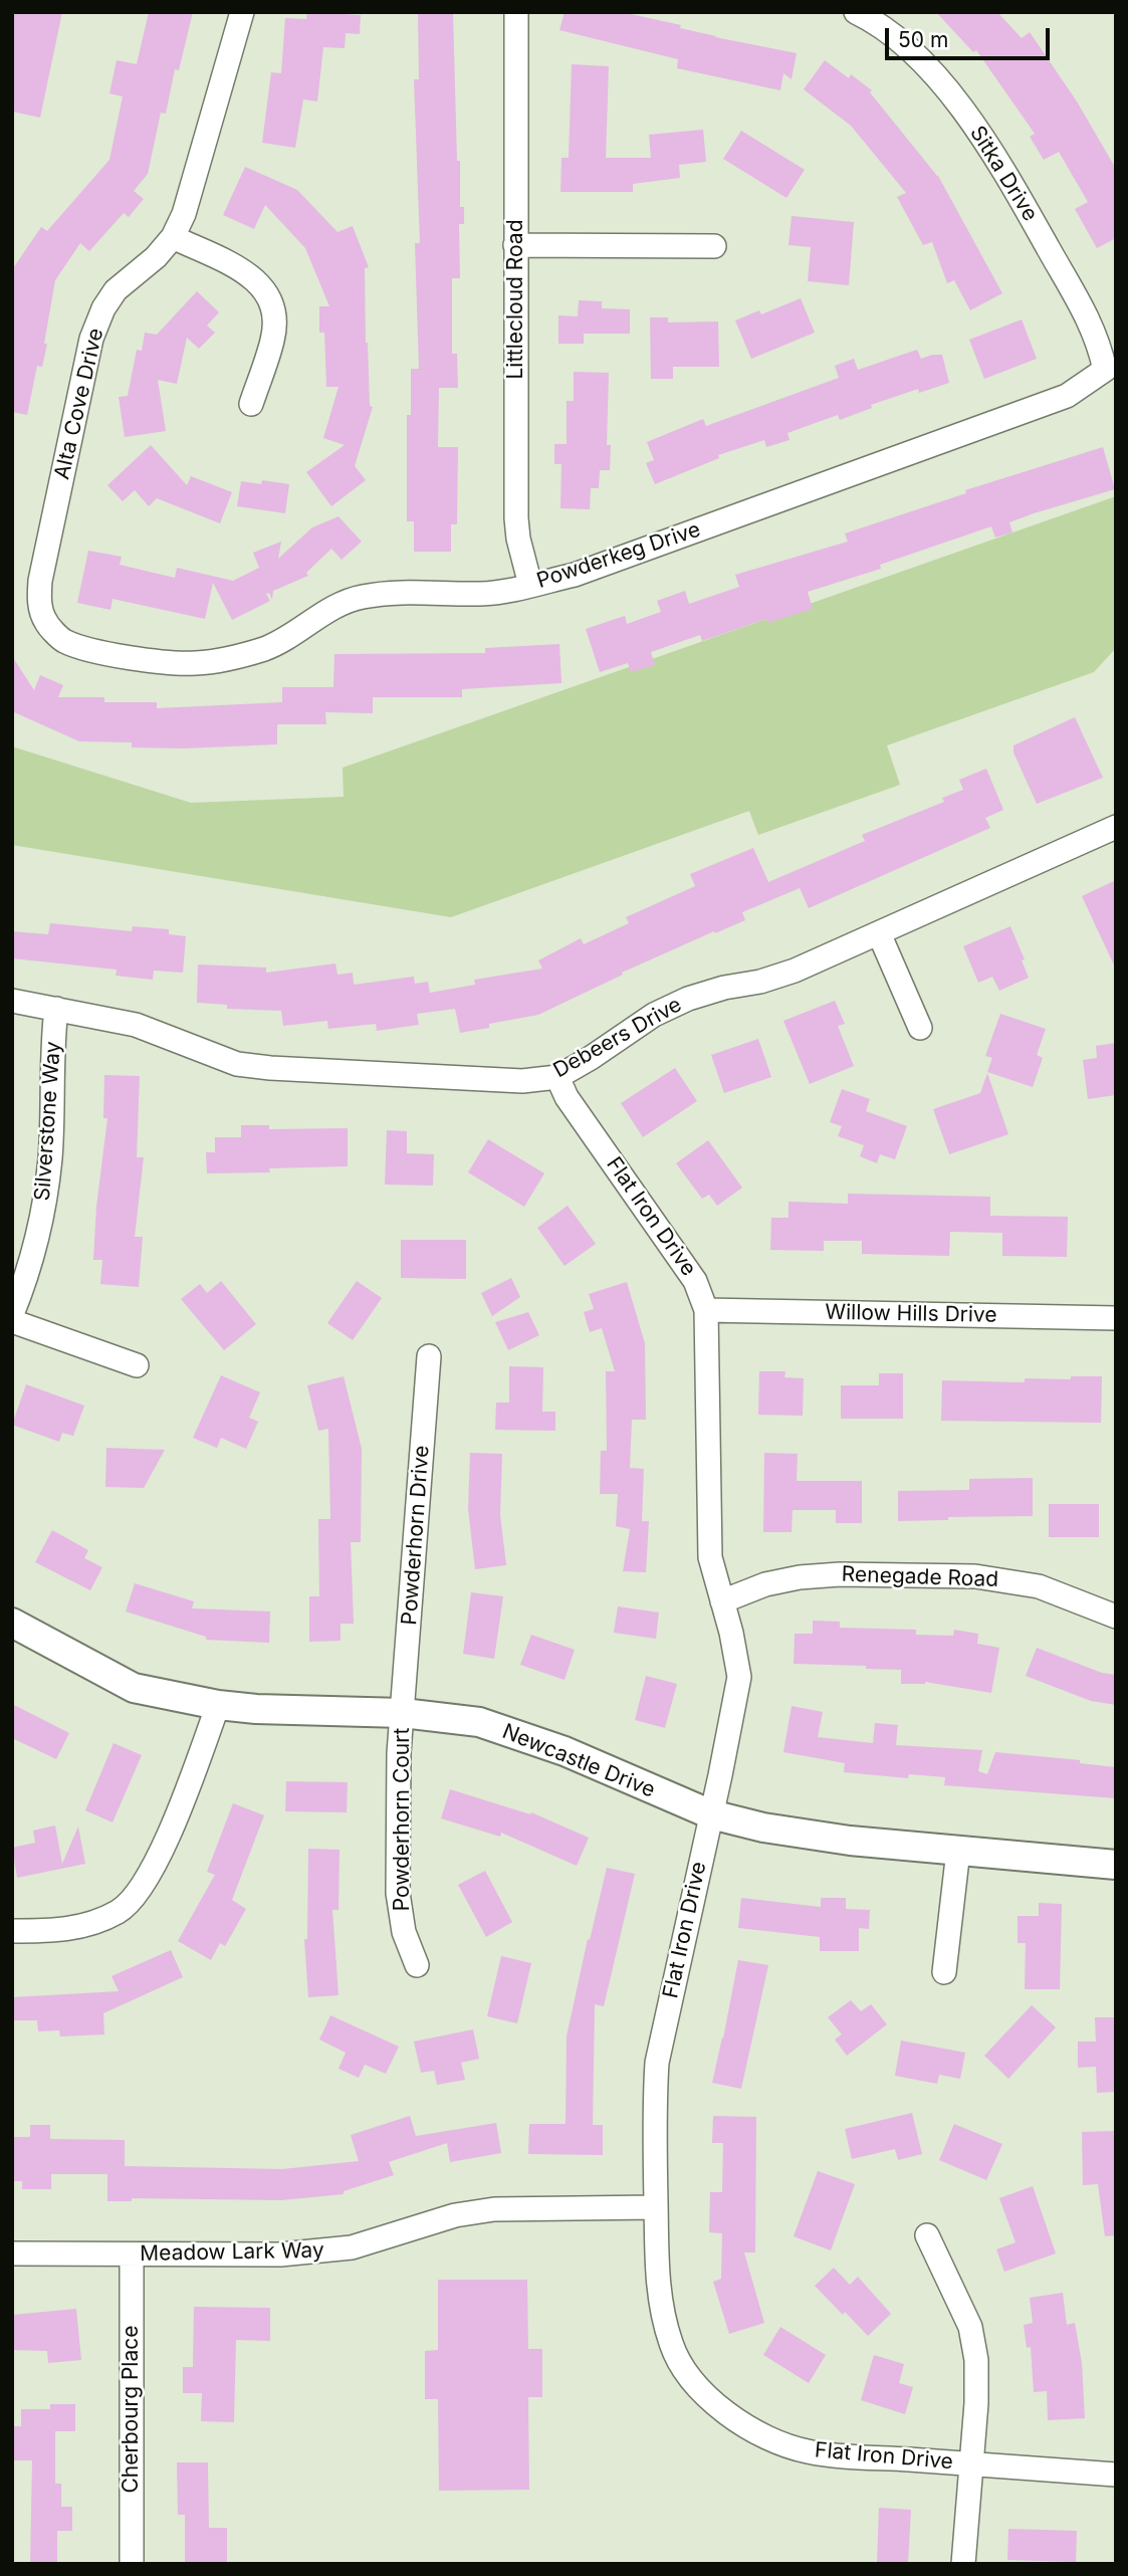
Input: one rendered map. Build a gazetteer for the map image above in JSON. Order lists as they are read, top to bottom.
{
  "streets": {
    "street": [
      "Sitka Drive",
      "Littlecloud Road",
      "Alta Cove Drive",
      "Powderkeg Drive",
      "Debeers Drive",
      "Silverstone Way",
      "Flat Iron Drive",
      "Willow Hills Drive",
      "Powderhorn Drive",
      "Renegade Road",
      "Newcastle Drive",
      "Powderhorn Court",
      "Meadow Lark Way",
      "Cherbourg Place"
    ]
  },
  "crossings": [
    ["Sitka Drive", "Powderkeg Drive"],
    ["Littlecloud Road", "Powderkeg Drive"],
    ["Alta Cove Drive", "Powderkeg Drive"],
    ["Debeers Drive", "Silverstone Way"],
    ["Debeers Drive", "Flat Iron Drive"],
    ["Flat Iron Drive", "Willow Hills Drive"],
    ["Flat Iron Drive", "Renegade Road"],
    ["Flat Iron Drive", "Newcastle Drive"],
    ["Flat Iron Drive", "Meadow Lark Way"],
    ["Powderhorn Drive", "Newcastle Drive"],
    ["Powderhorn Drive", "Powderhorn Court"],
    ["Newcastle Drive", "Powderhorn Court"],
    ["Meadow Lark Way", "Cherbourg Place"]
  ],
  "scale_bar": "50 m"
}
